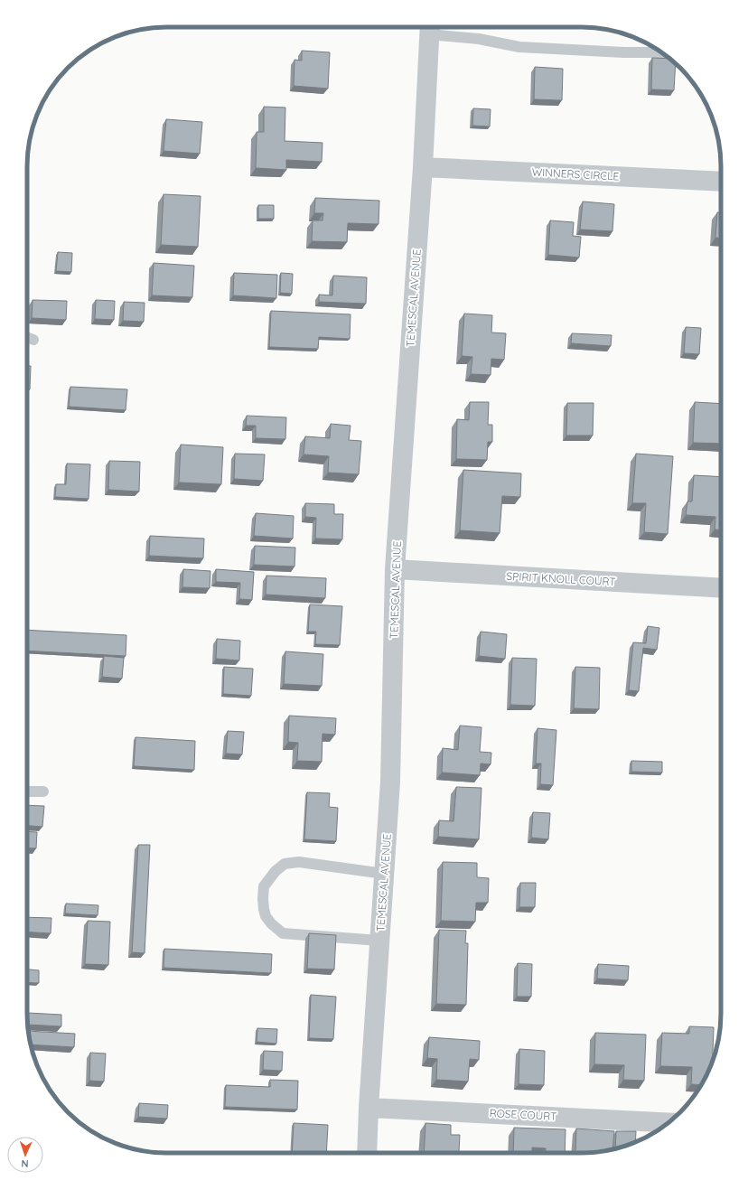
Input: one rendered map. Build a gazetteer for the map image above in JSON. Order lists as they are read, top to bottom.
{
  "streets": {
    "street": [
      "WINNERS CIRCLE",
      "TEMESCAL AVENUE",
      "SPIRIT KNOLL COURT",
      "ROSE COURT"
    ]
  },
  "crossings": [
    ["WINNERS CIRCLE", "TEMESCAL AVENUE"],
    ["TEMESCAL AVENUE", "SPIRIT KNOLL COURT"],
    ["TEMESCAL AVENUE", "ROSE COURT"]
  ],
  "north": "bottom"
}
